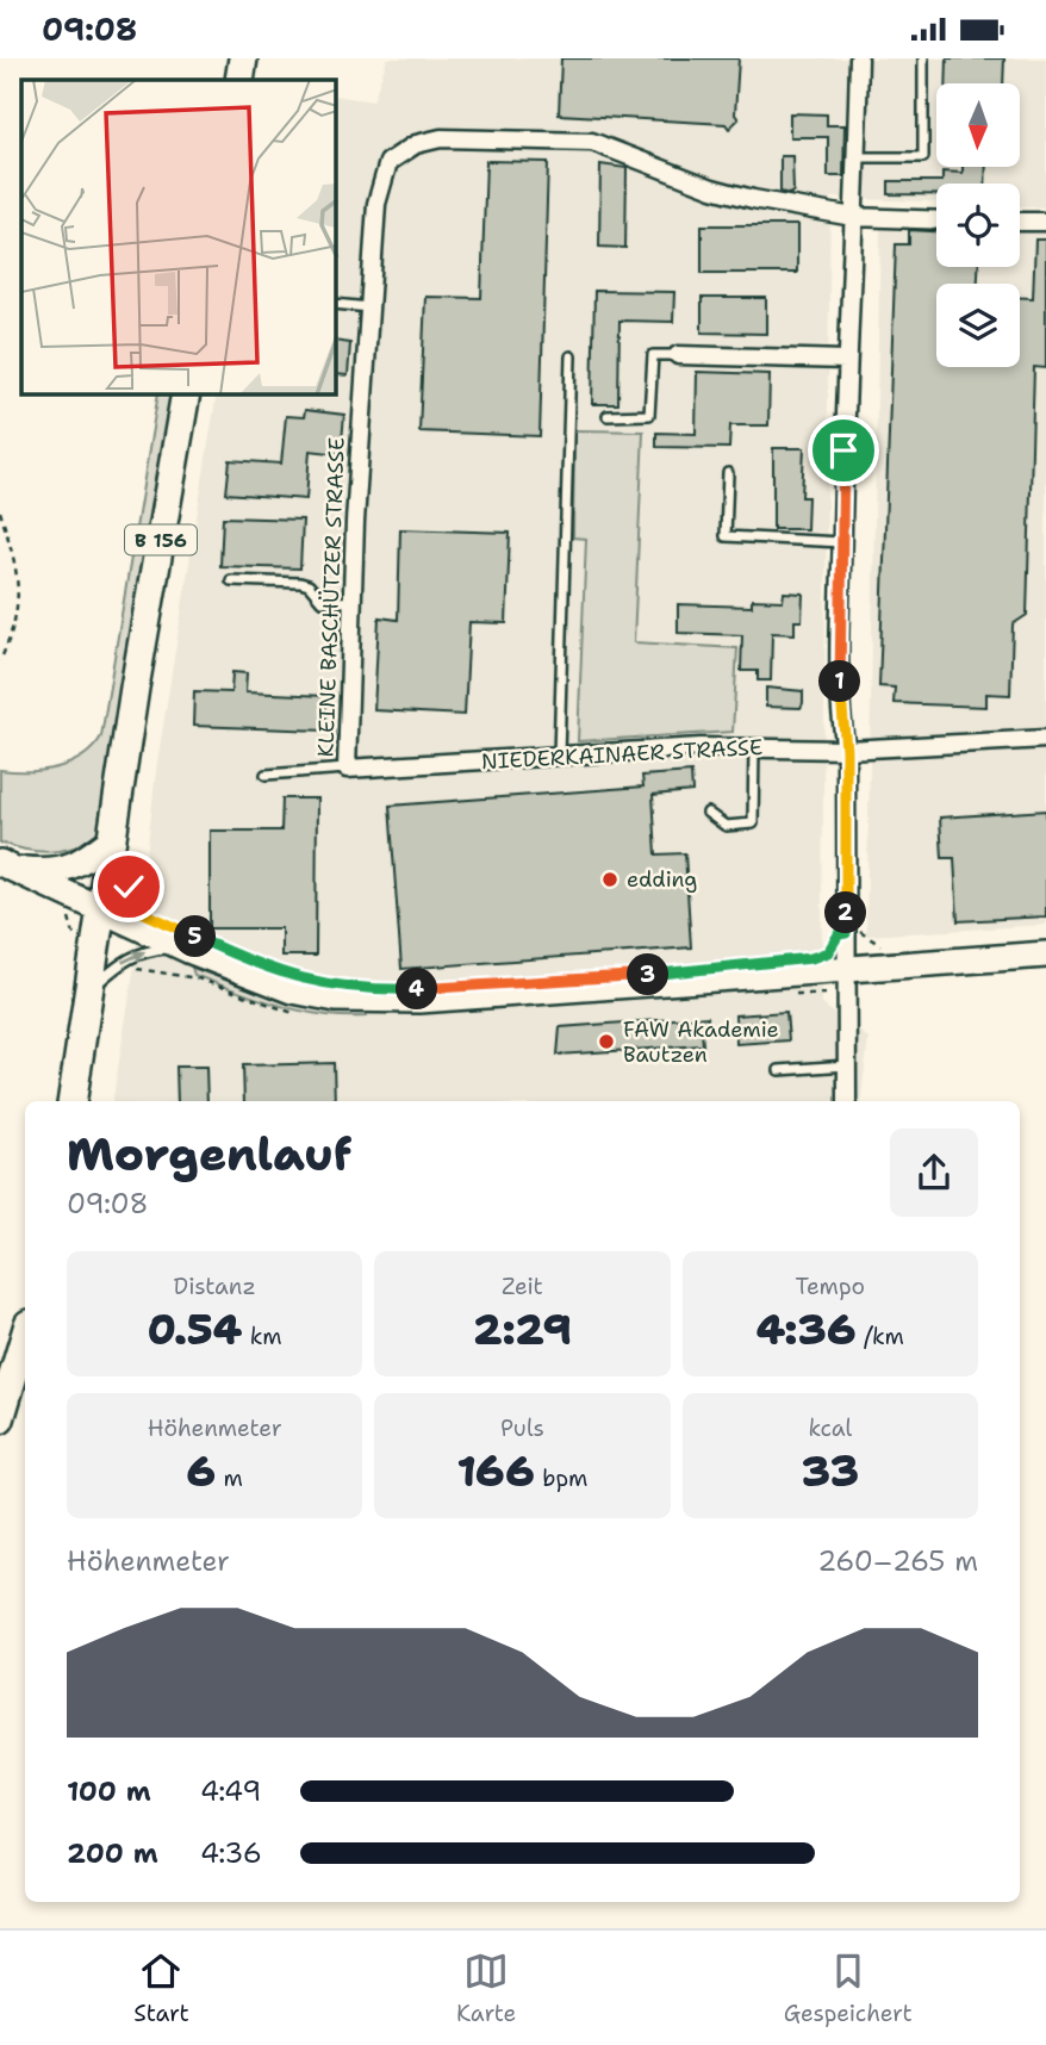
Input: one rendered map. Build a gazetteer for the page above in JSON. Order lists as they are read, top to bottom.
{
  "streets": {
    "main road": ["B 156"],
    "street": ["KLEINE BASCHÜTZER STRASSE", "NIEDERKAINAER STRASSE"]
  },
  "crossings": [
    ["KLEINE BASCHÜTZER STRASSE", "NIEDERKAINAER STRASSE"]
  ],
  "places": ["edding", "FAW Akademie Bautzen"],
  "north": "bottom",
  "page": {
    "status": "09:08",
    "pins": [
      "1",
      "2",
      "5",
      "3",
      "4"
    ],
    "heading": ["Morgenlauf", "09:08"],
    "stats": [
      ["Distanz", "0.54 km"],
      ["Zeit", "2:29"],
      ["Tempo", "4:36 /km"],
      ["Höhenmeter", "6 m"],
      ["Puls", "166 bpm"],
      ["kcal", "33"]
    ],
    "chart": ["Höhenmeter", "260–265 m"],
    "list": [
      {
        "name": "100 m",
        "note": "4:49"
      },
      {
        "name": "200 m",
        "note": "4:36"
      }
    ],
    "tabs": ["Start", "Karte", "Gespeichert"]
  }
}
